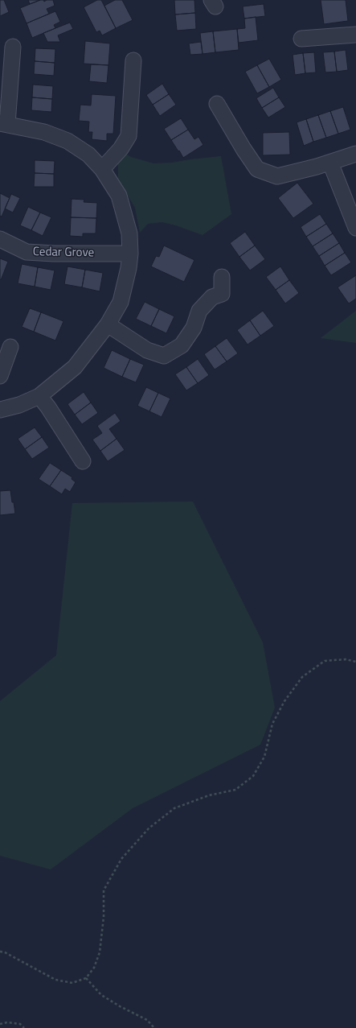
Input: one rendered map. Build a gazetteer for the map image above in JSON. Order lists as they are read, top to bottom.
{
  "streets": {
    "street": ["Cedar Grove"]
  }
}
